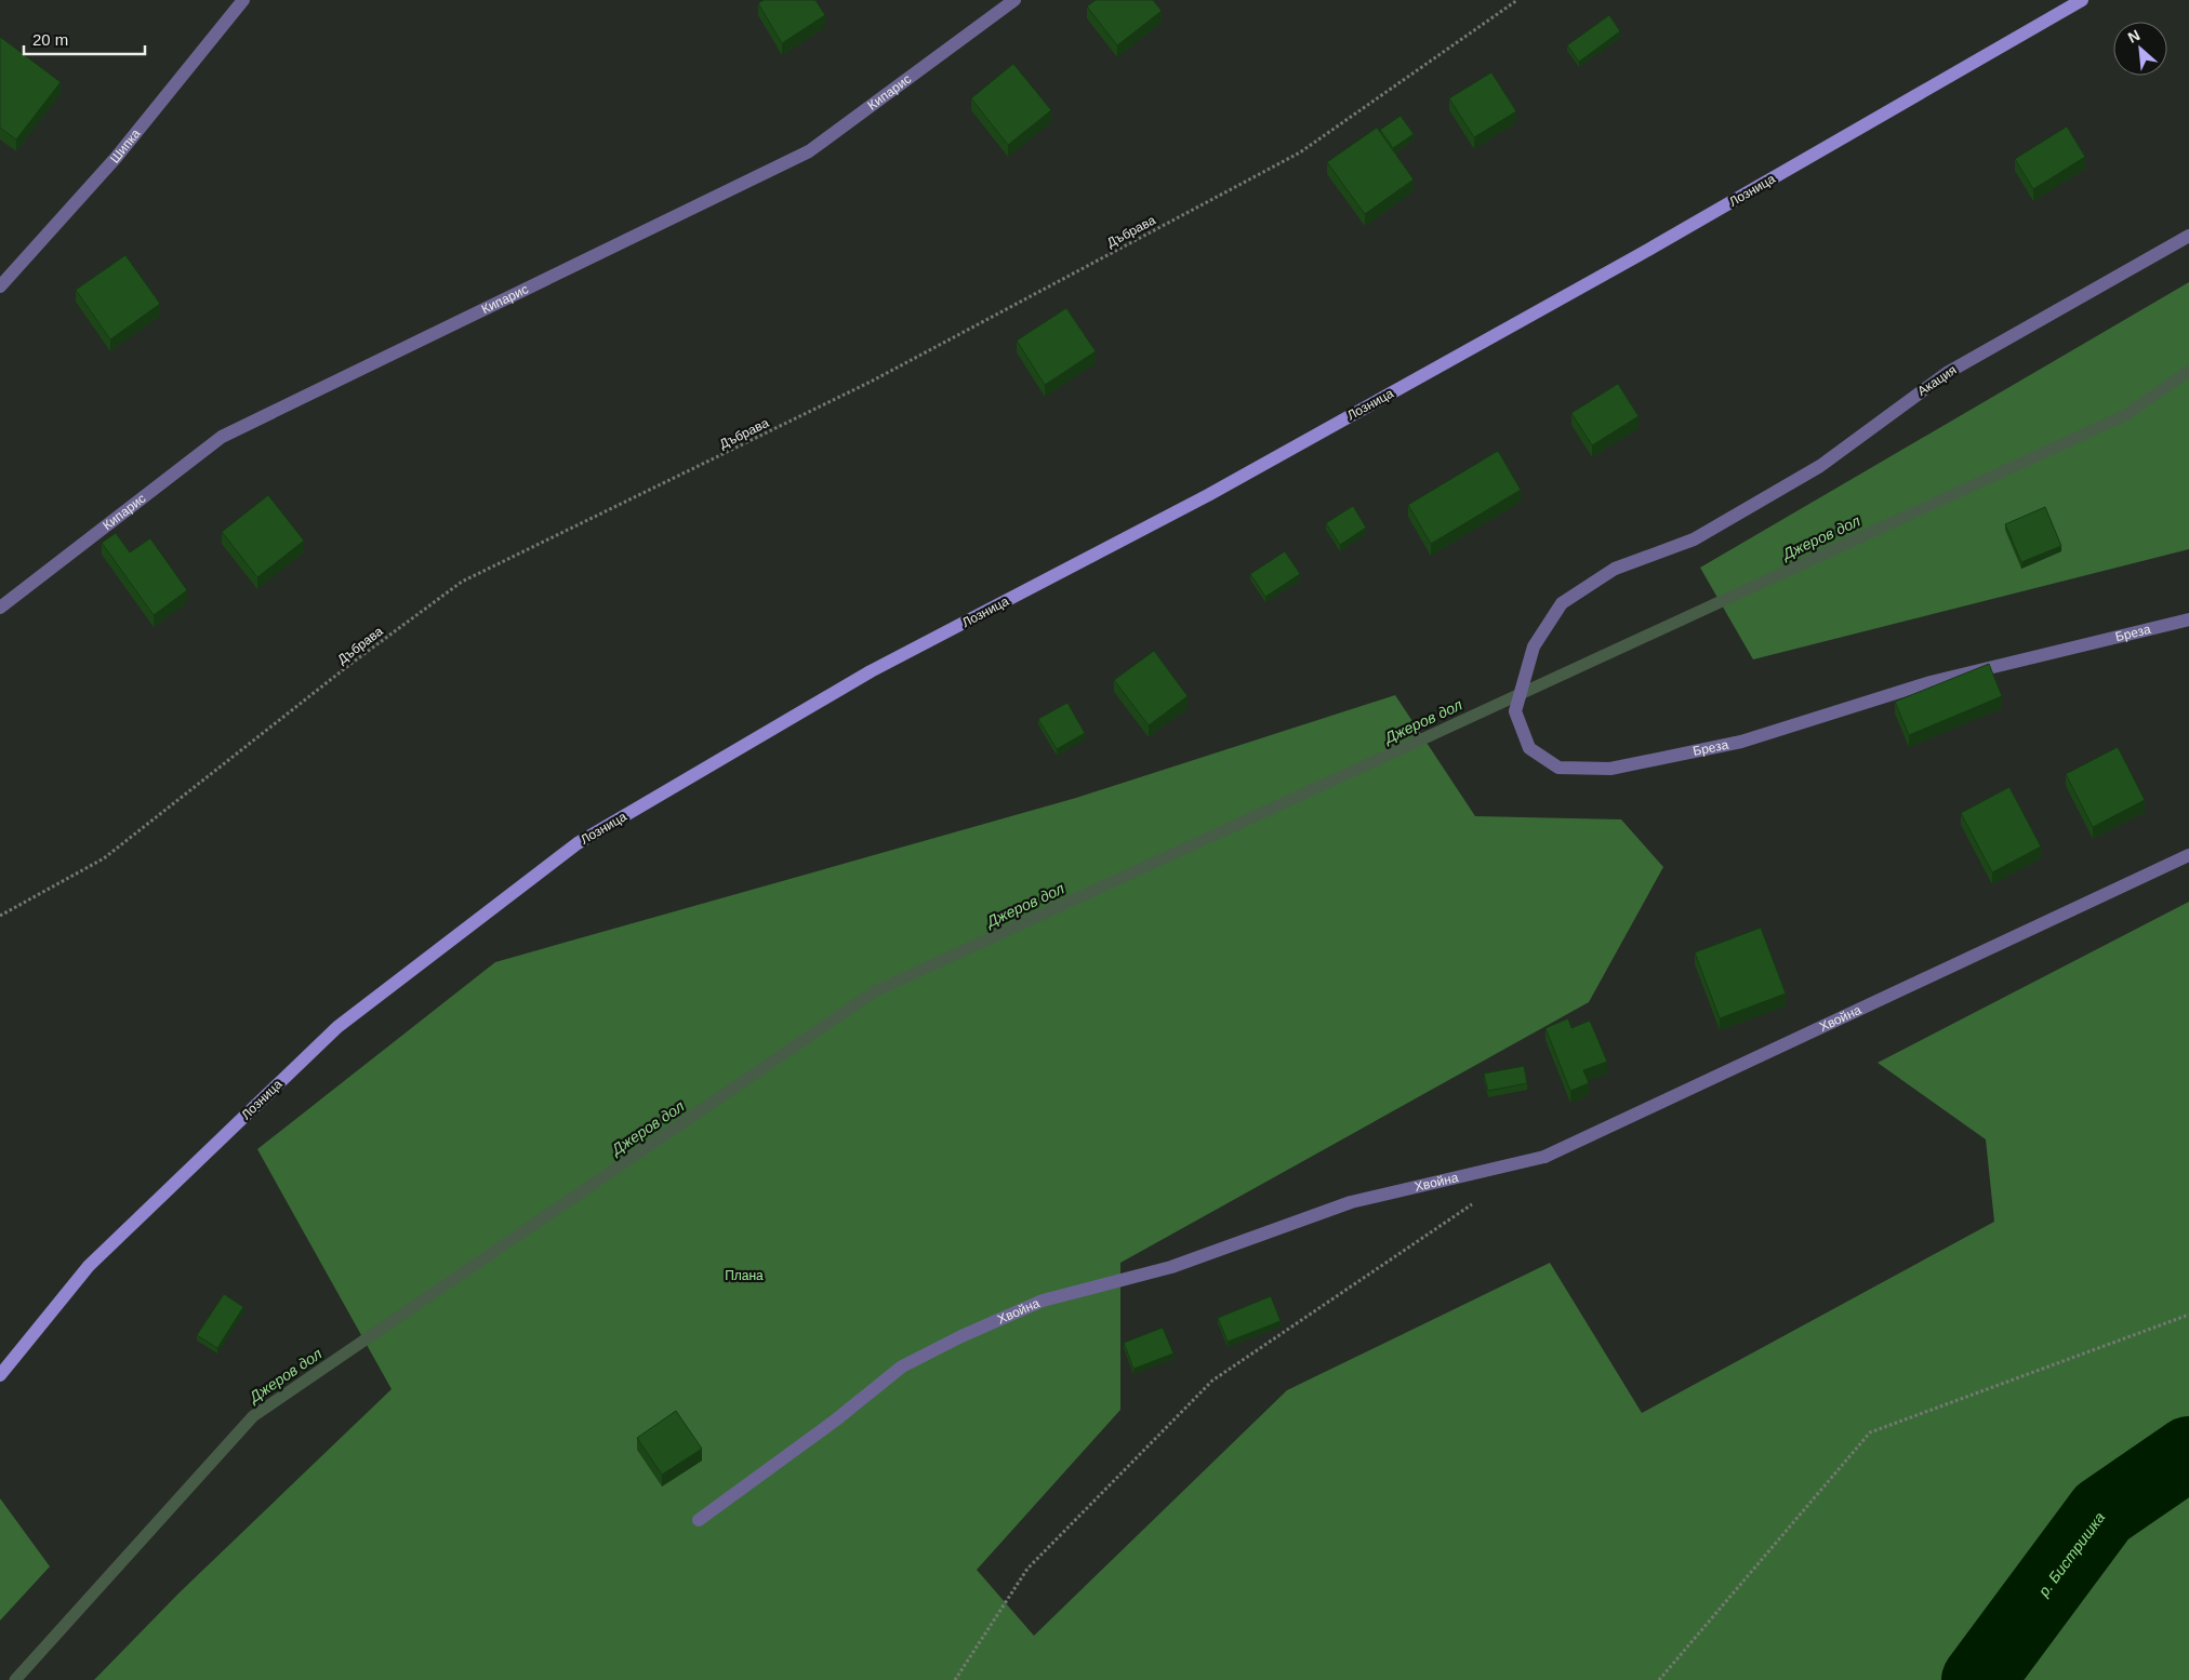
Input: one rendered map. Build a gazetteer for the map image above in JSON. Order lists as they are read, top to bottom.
{
  "streets": {
    "street": [
      "Кипарис",
      "Шипка",
      "Лозница",
      "Акация",
      "Бреза",
      "Хвойна"
    ],
    "path": ["Дъбрава"]
  },
  "crossings": [
    ["Акация", "Бреза"]
  ],
  "water": ["Джеров дол", "р. Бистришка"],
  "parks": ["Плана"],
  "scale_bar": "20 m",
  "north": "top left"
}
